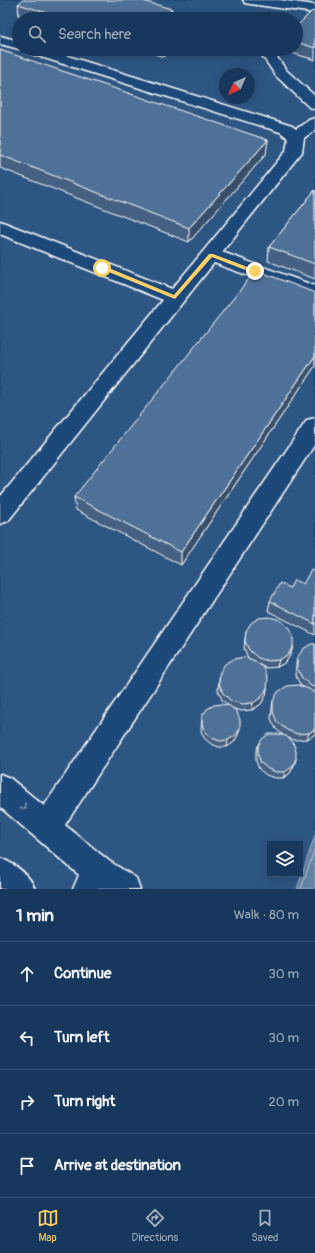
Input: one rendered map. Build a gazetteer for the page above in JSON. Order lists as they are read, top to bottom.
{
  "north": "bottom left",
  "page": {
    "search": "Search here",
    "heading": ["1 min", "Walk · 80 m"],
    "list": [
      ["Continue", "30 m"],
      ["Turn left", "30 m"],
      ["Turn right", "20 m"],
      "Arrive at destination"
    ],
    "nav": ["Map", "Directions", "Saved"]
  }
}
